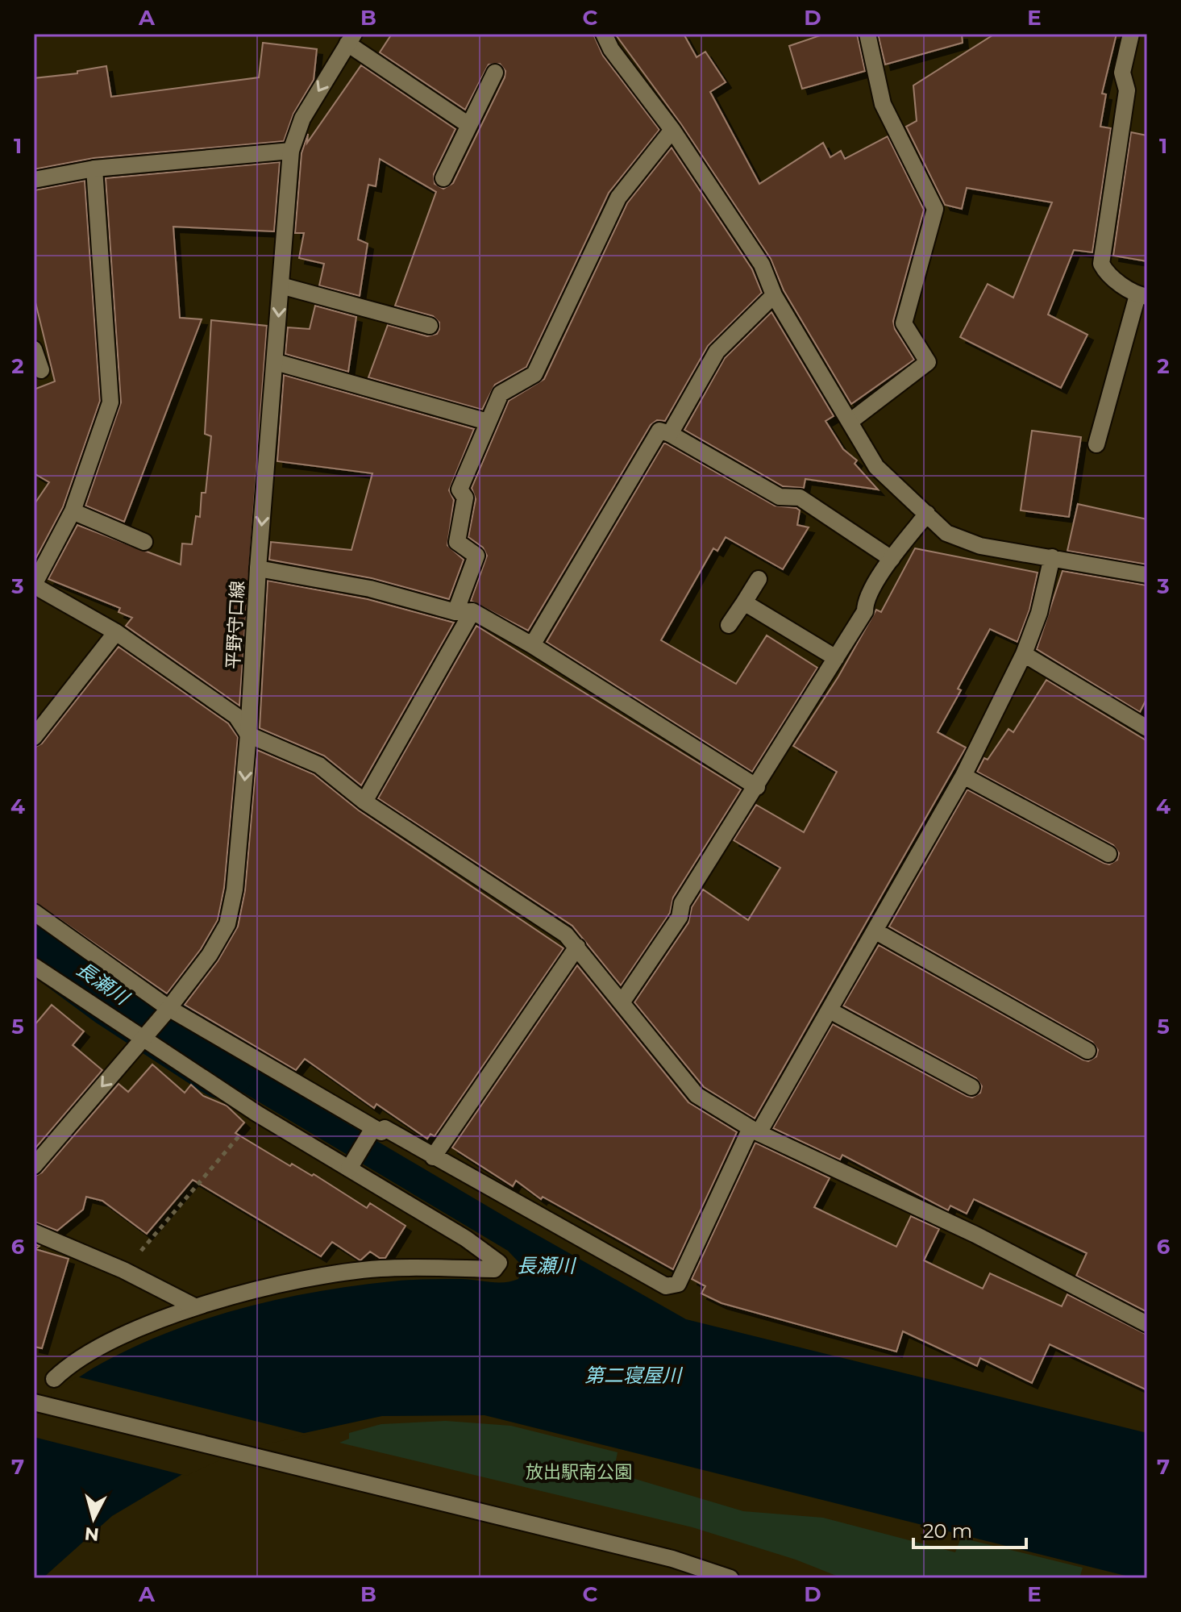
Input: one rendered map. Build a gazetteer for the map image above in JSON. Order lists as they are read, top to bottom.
{
  "streets": {
    "street": ["平野守口線"]
  },
  "one_way": ["平野守口線"],
  "water": ["長瀬川", "第二寝屋川"],
  "parks": ["放出駅南公園"],
  "scale_bar": "20 m",
  "north": "bottom",
  "grid": {
    "columns": [
      "A",
      "B",
      "C",
      "D",
      "E"
    ],
    "rows": [
      "1",
      "2",
      "3",
      "4",
      "5",
      "6",
      "7"
    ]
  }
}
